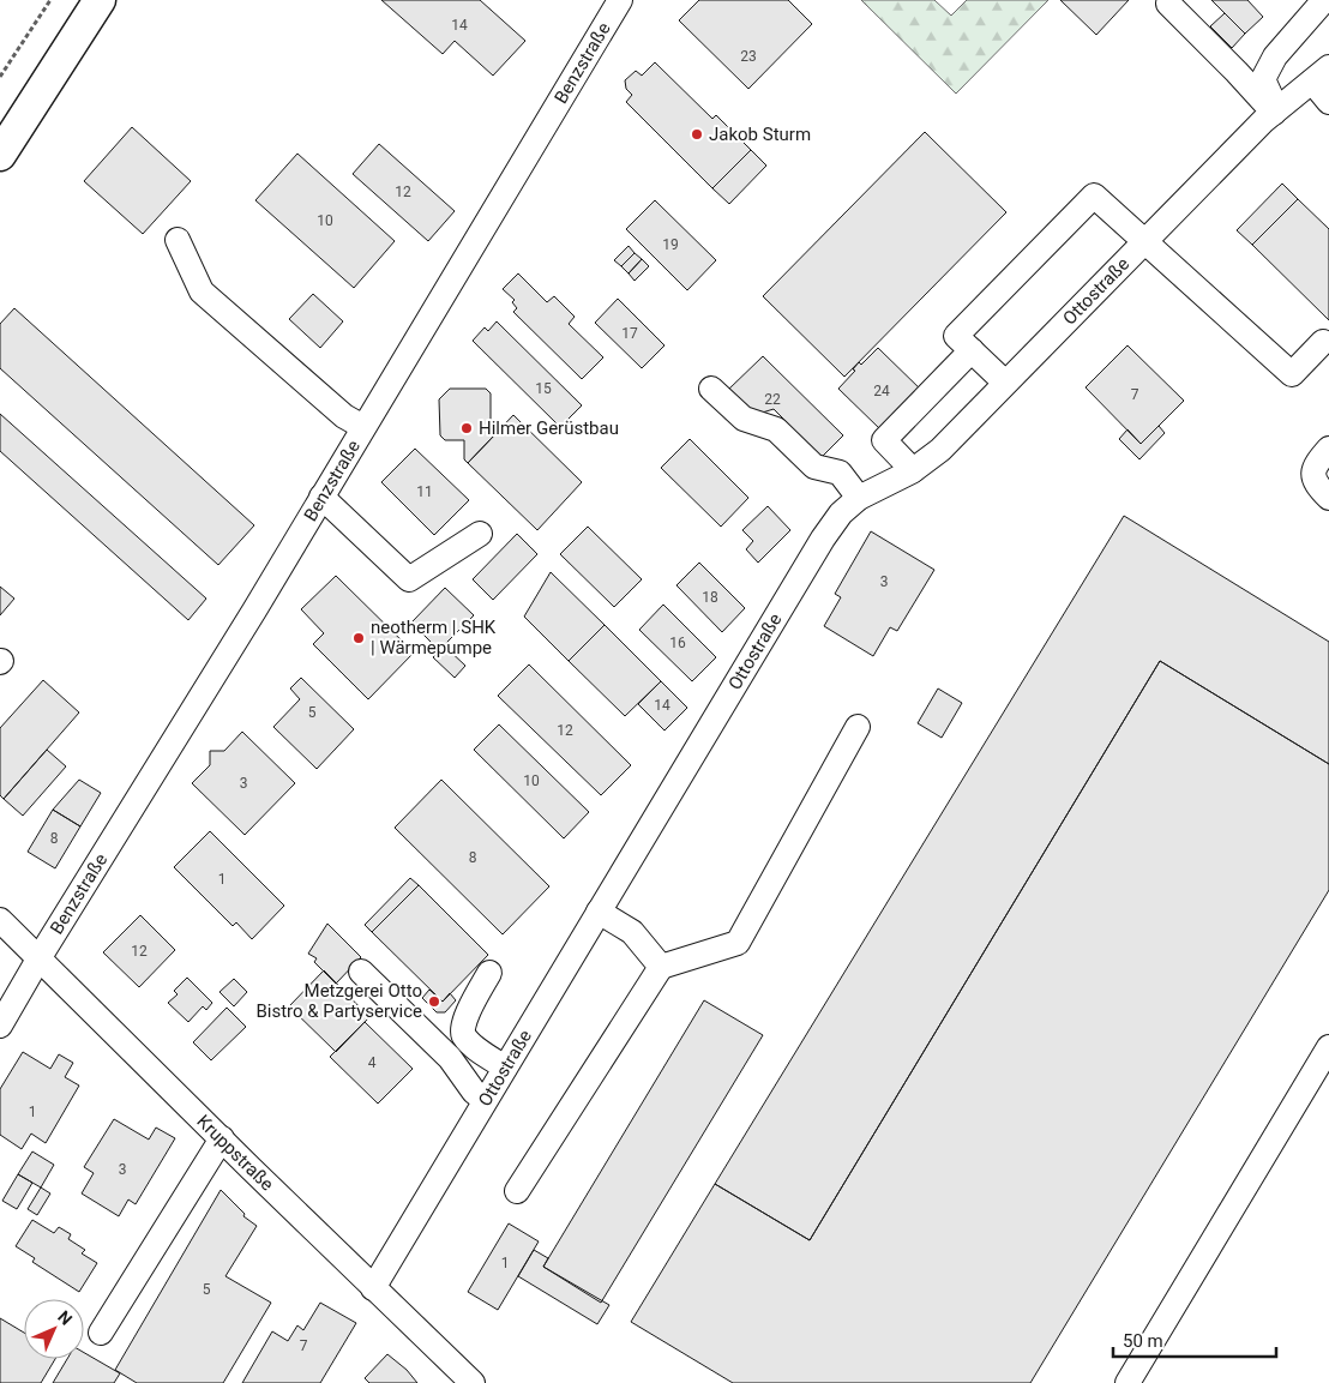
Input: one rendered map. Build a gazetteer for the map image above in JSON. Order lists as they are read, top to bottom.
{
  "streets": {
    "street": ["Benzstraße", "Ottostraße", "Kruppstraße"]
  },
  "crossings": [
    ["Benzstraße", "Kruppstraße"],
    ["Ottostraße", "Kruppstraße"]
  ],
  "places": [
    "Jakob Sturm",
    "Hilmer Gerüstbau",
    "neotherm | SHK | Wärmepumpe",
    "Metzgerei Otto Bistro & Partyservice"
  ],
  "house_numbers": [
    "14",
    "23",
    "12",
    "10",
    "19",
    "17",
    "15",
    "24",
    "7",
    "22",
    "11",
    "3",
    "18",
    "16",
    "14",
    "5",
    "12",
    "10",
    "3",
    "8",
    "8",
    "1",
    "12",
    "4",
    "1",
    "3",
    "1",
    "5",
    "7"
  ],
  "scale_bar": "50 m",
  "north": "top right"
}
